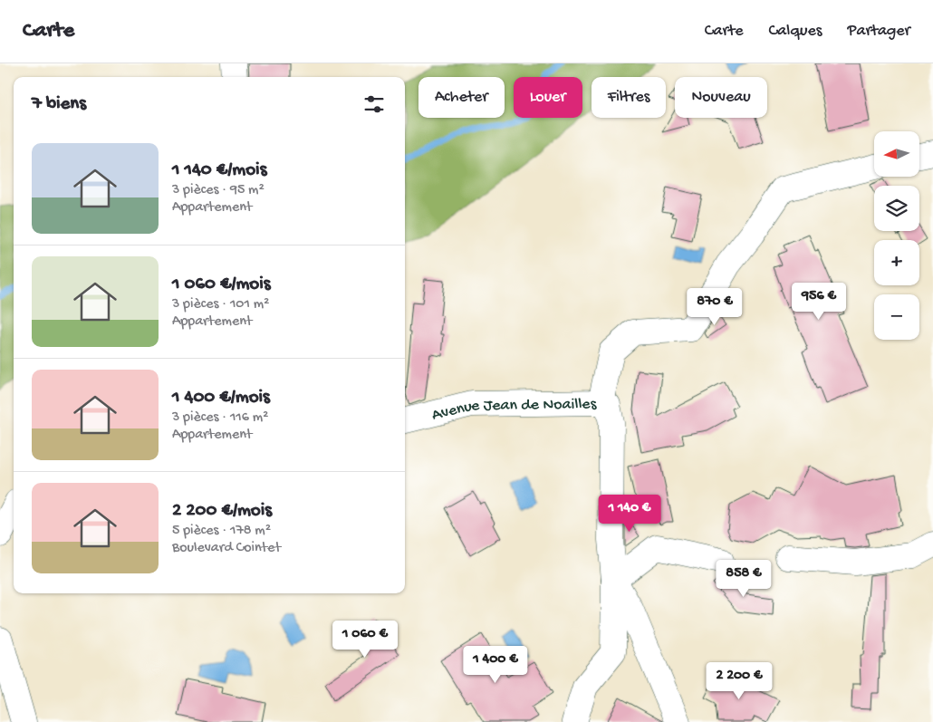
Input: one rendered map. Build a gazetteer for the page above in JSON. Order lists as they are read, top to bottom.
{
  "streets": {
    "street": ["Avenue Jean de Noailles"]
  },
  "north": "left",
  "page": {
    "header": "Carte",
    "nav": ["Carte", "Calques", "Partager"],
    "chip": [
      "Acheter",
      "Louer",
      "Filtres",
      "Nouveau"
    ],
    "heading": "7 biens",
    "map_buttons": ["+", "−"],
    "list": [
      {
        "name": "1 140 €/mois",
        "note": "3 pièces · 95 m² · Appartement"
      },
      {
        "name": "1 060 €/mois",
        "note": "3 pièces · 101 m² · Appartement"
      },
      {
        "name": "1 400 €/mois",
        "note": "3 pièces · 116 m² · Appartement"
      },
      {
        "name": "2 200 €/mois",
        "note": "5 pièces · 178 m² · Boulevard Cointet"
      }
    ],
    "price": [
      "956 €",
      "870 €",
      "1 140 €",
      "858 €",
      "1 060 €",
      "1 400 €",
      "2 200 €"
    ]
  }
}
